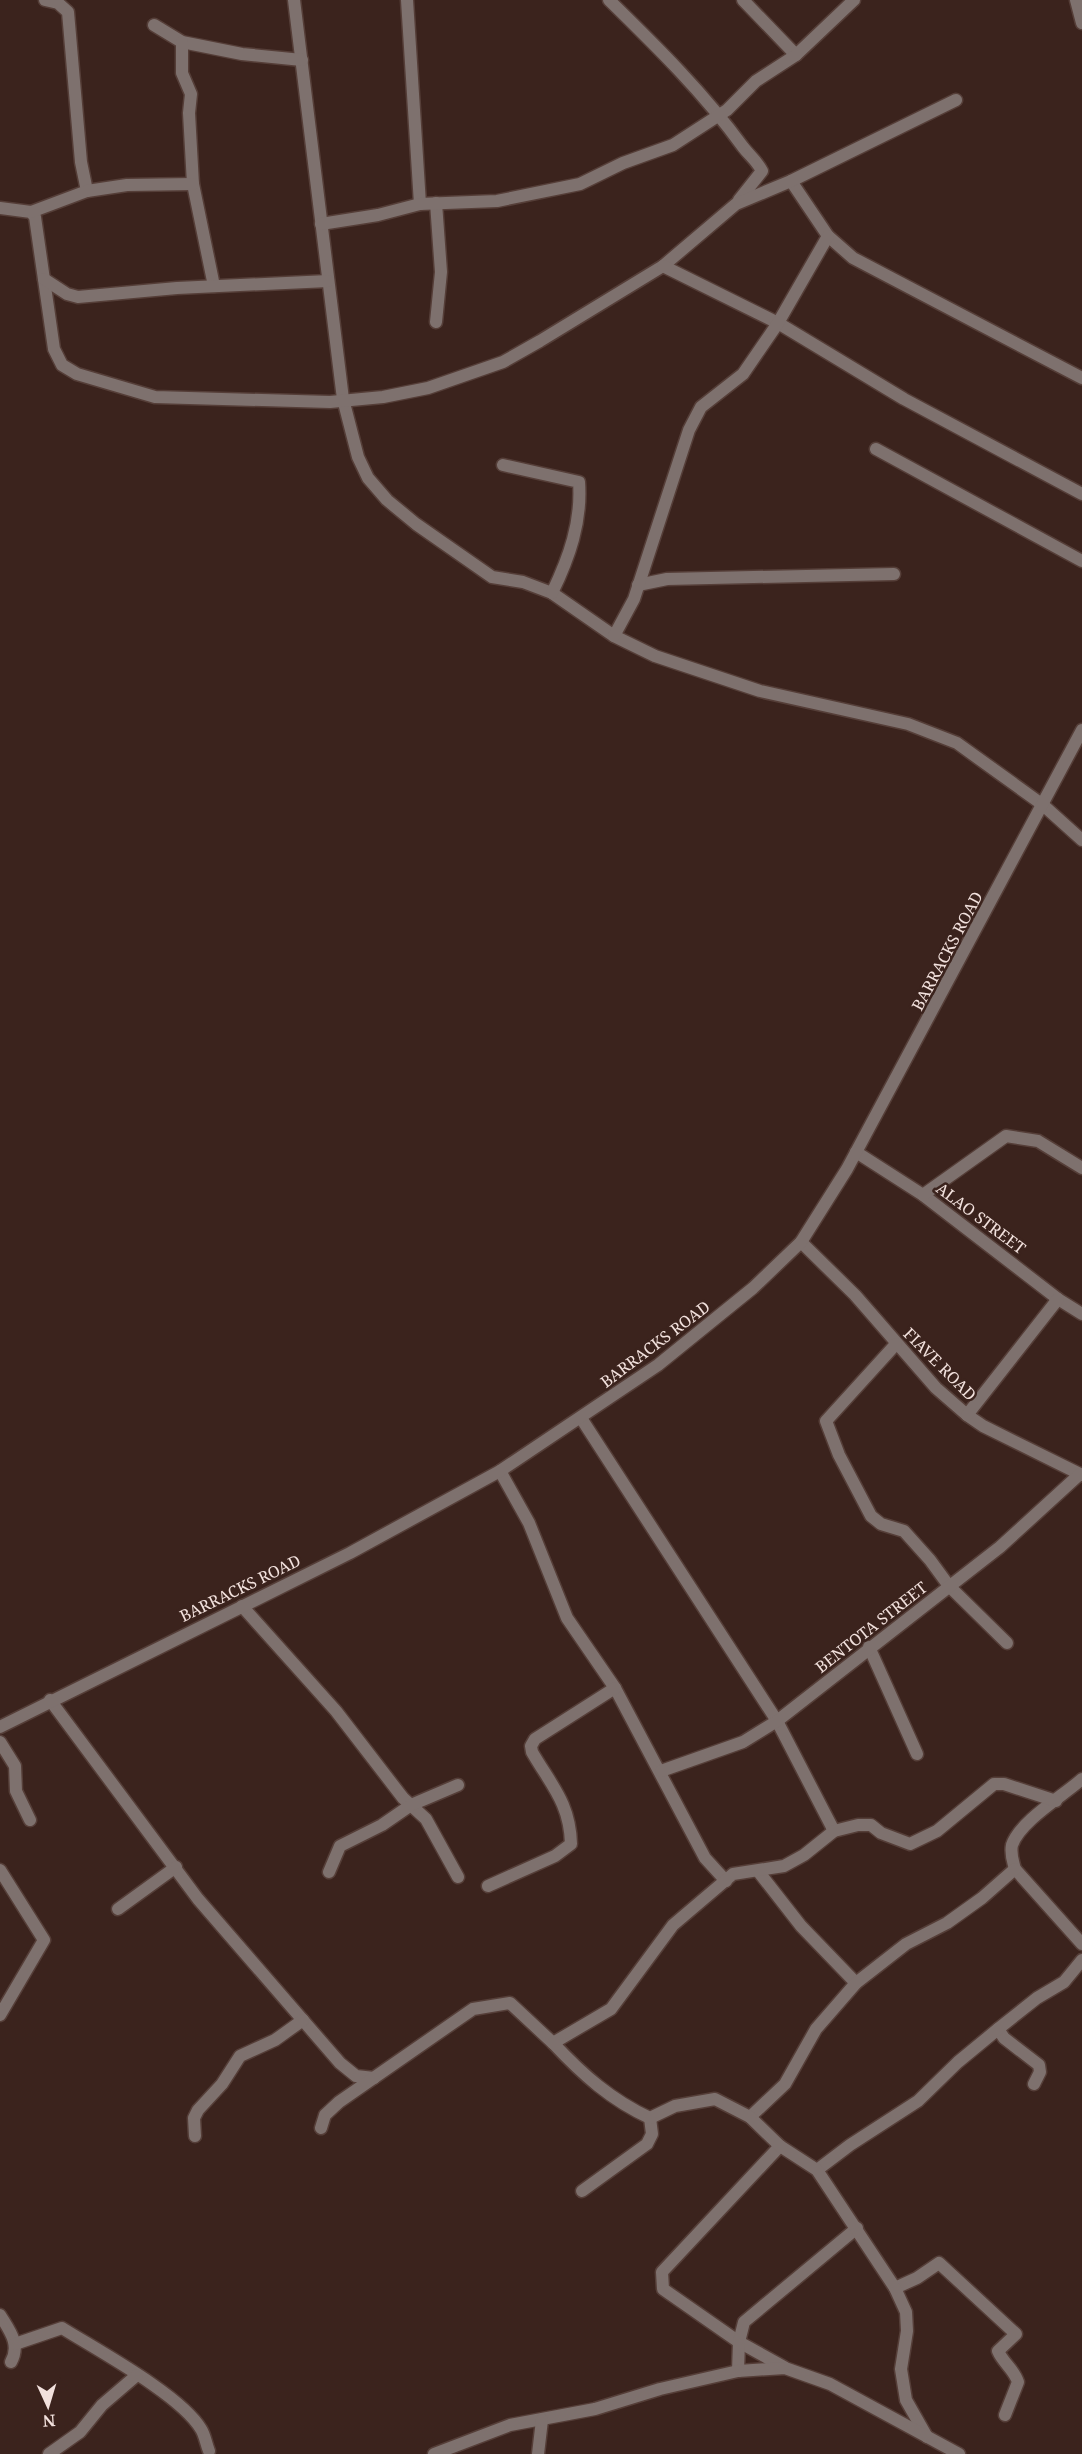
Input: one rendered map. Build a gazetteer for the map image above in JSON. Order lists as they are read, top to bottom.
{
  "streets": {
    "street": [
      "BARRACKS ROAD",
      "ALAO STREET",
      "FIAVE ROAD",
      "BENTOTA STREET"
    ]
  },
  "crossings": [
    ["BARRACKS ROAD", "ALAO STREET"],
    ["BARRACKS ROAD", "FIAVE ROAD"],
    ["FIAVE ROAD", "BENTOTA STREET"]
  ],
  "north": "bottom"
}
